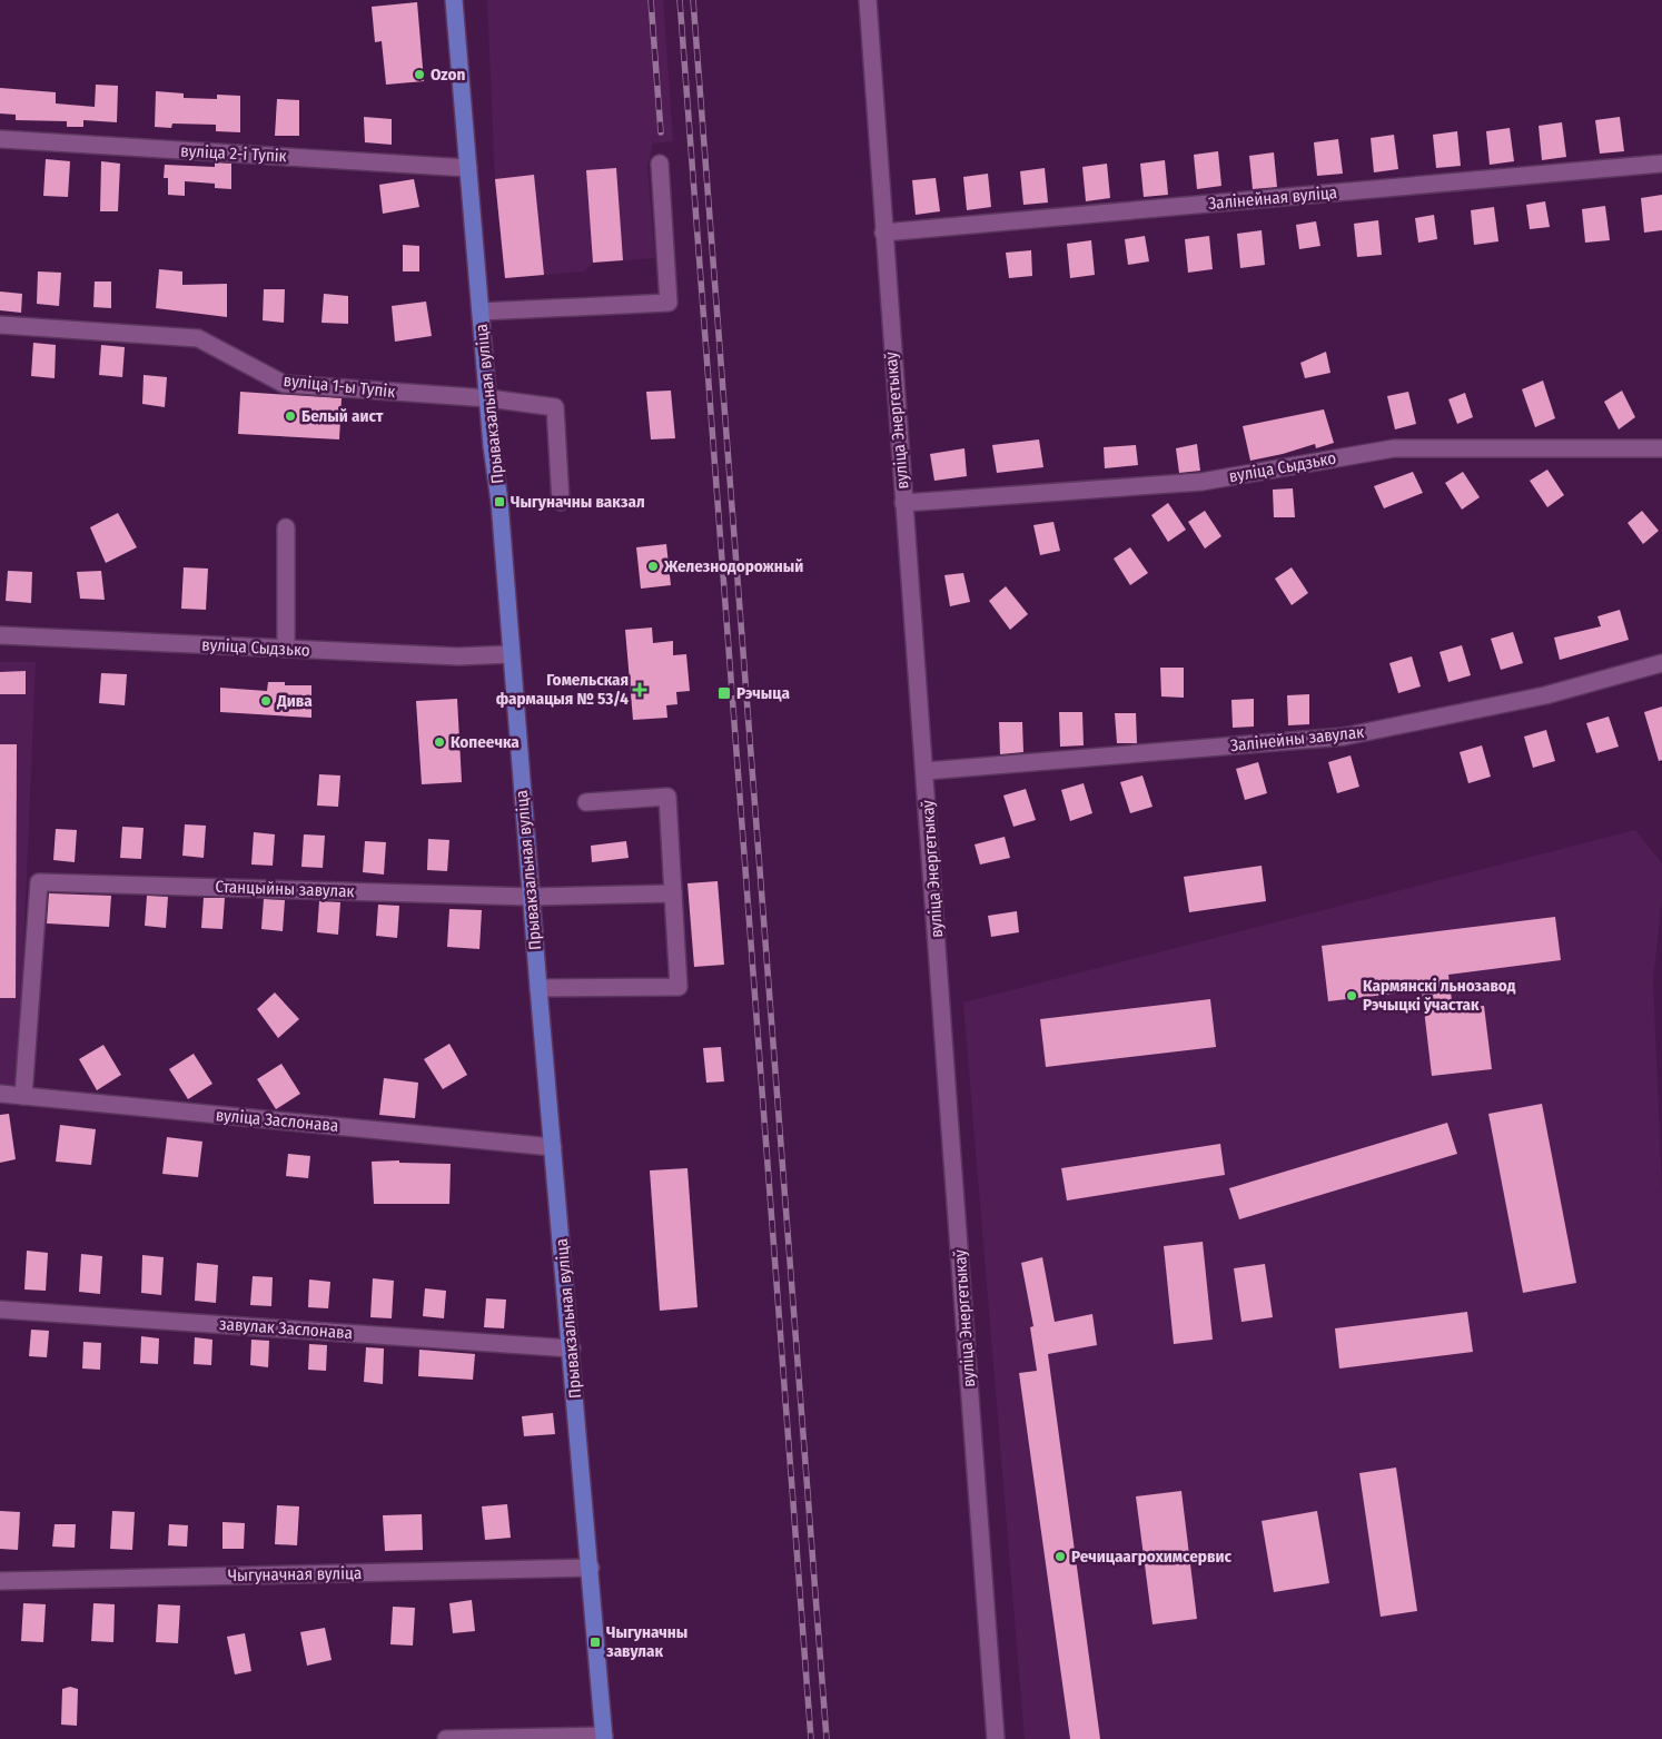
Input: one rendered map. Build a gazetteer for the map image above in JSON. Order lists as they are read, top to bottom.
{
  "streets": {
    "main road": ["Прывакзальная вуліца"],
    "street": [
      "вуліца 2-і Тупік",
      "Залінейная вуліца",
      "вуліца 1-ы Тупік",
      "вуліца Энергетыкаў",
      "вуліца Сыдзько",
      "Залінейны завулак",
      "Станцыйны завулак",
      "вуліца Заслонава",
      "завулак Заслонава",
      "Чыгуначная вуліца"
    ]
  },
  "crossings": [
    ["вуліца 2-і Тупік", "Прывакзальная вуліца"],
    ["Залінейная вуліца", "вуліца Энергетыкаў"],
    ["вуліца 1-ы Тупік", "Прывакзальная вуліца"],
    ["Прывакзальная вуліца", "вуліца Сыдзько"],
    ["Прывакзальная вуліца", "Станцыйны завулак"],
    ["Прывакзальная вуліца", "вуліца Заслонава"],
    ["Прывакзальная вуліца", "завулак Заслонава"],
    ["Прывакзальная вуліца", "Чыгуначная вуліца"],
    ["вуліца Энергетыкаў", "вуліца Сыдзько"],
    ["вуліца Энергетыкаў", "Залінейны завулак"],
    ["Станцыйны завулак", "вуліца Заслонава"]
  ],
  "places": {
    "other": [
      "Ozon",
      "Белый аист",
      "Железнодорожный",
      "Дива",
      "Копеечка",
      "Кармянскі льнозавод Рэчыцкі ўчастак",
      "Речицаагрохимсервис"
    ],
    "transit": ["Чыгуначны вакзал", "Рэчыца", "Чыгуначны завулак"],
    "health": ["Гомельская фармацыя № 53/4"]
  }
}
